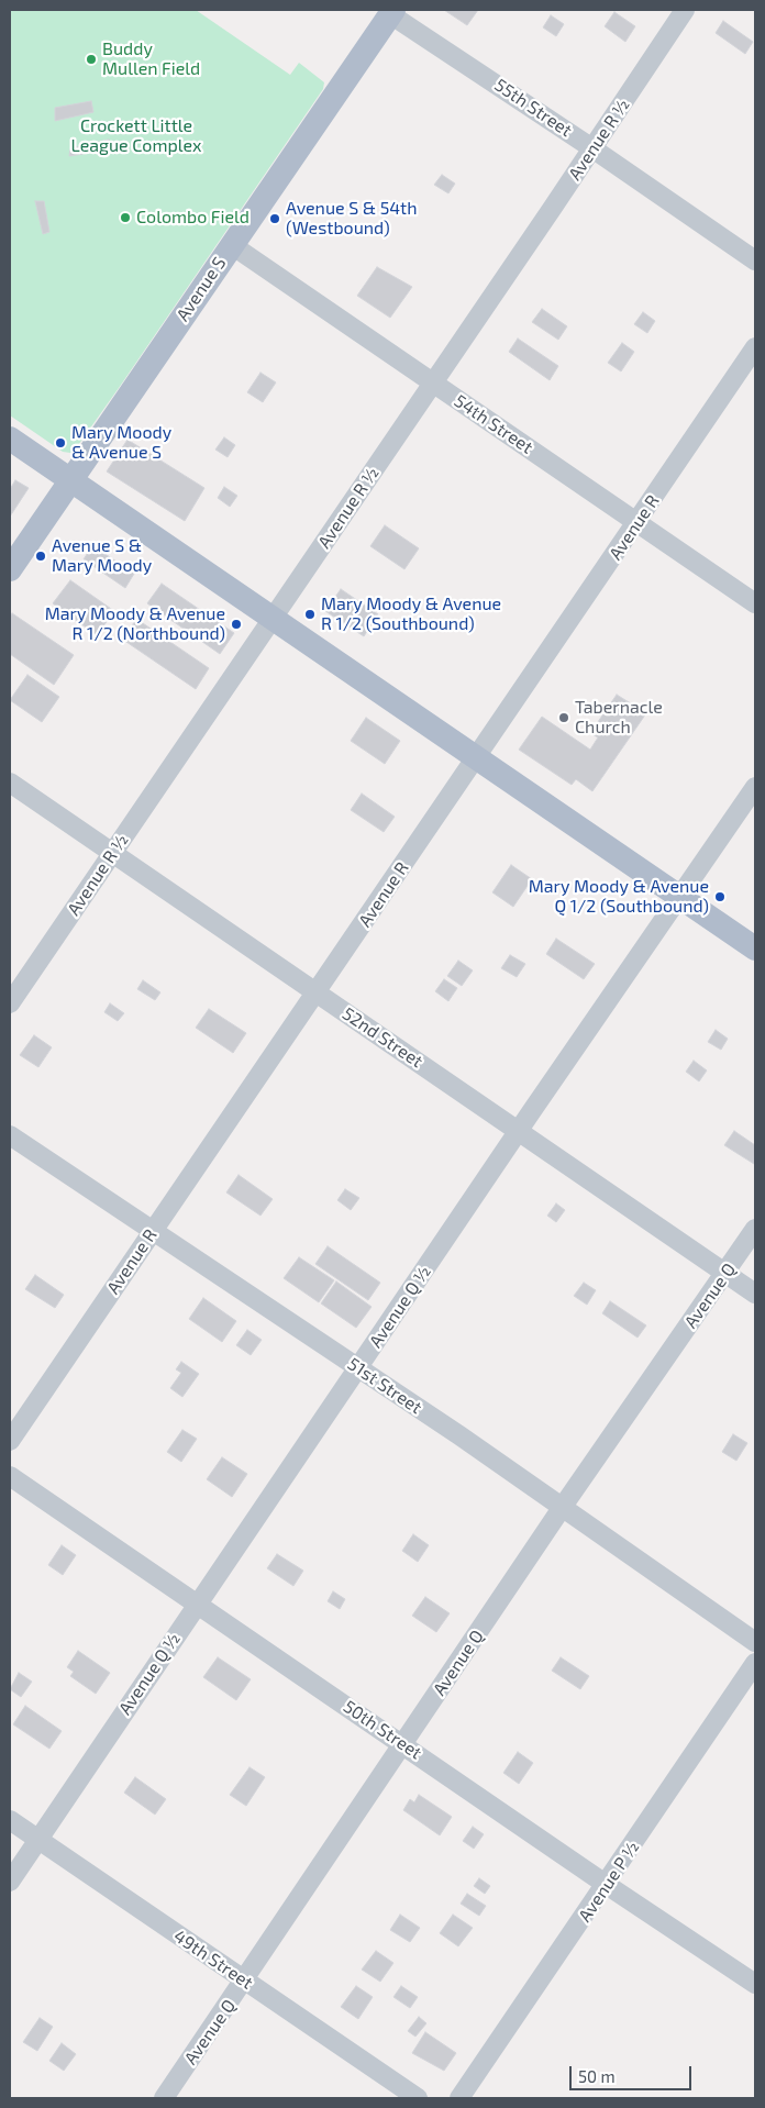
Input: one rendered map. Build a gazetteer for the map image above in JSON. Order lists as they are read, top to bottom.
{
  "streets": {
    "main road": ["Avenue S"],
    "street": [
      "55th Street",
      "Avenue R ½",
      "54th Street",
      "Avenue R",
      "52nd Street",
      "Avenue Q",
      "Avenue Q ½",
      "51st Street",
      "50th Street",
      "Avenue P ½",
      "49th Street"
    ]
  },
  "crossings": [
    ["55th Street", "Avenue R ½"],
    ["55th Street", "Avenue S"],
    ["Avenue R ½", "54th Street"],
    ["Avenue R ½", "52nd Street"],
    ["Avenue S", "54th Street"],
    ["54th Street", "Avenue R"],
    ["Avenue R", "52nd Street"],
    ["Avenue R", "51st Street"],
    ["52nd Street", "Avenue Q"],
    ["52nd Street", "Avenue Q ½"],
    ["Avenue Q", "51st Street"],
    ["Avenue Q", "50th Street"],
    ["Avenue Q", "49th Street"],
    ["Avenue Q ½", "51st Street"],
    ["Avenue Q ½", "50th Street"],
    ["Avenue Q ½", "49th Street"],
    ["50th Street", "Avenue P ½"]
  ],
  "parks": ["Crockett Little League Complex"],
  "places": [
    "Buddy Mullen Field",
    "Colombo Field",
    "Avenue S & 54th (Westbound)",
    "Mary Moody & Avenue S",
    "Avenue S & Mary Moody",
    "Mary Moody & Avenue R 1/2 (Southbound)",
    "Mary Moody & Avenue R 1/2 (Northbound)",
    "Tabernacle Church",
    "Mary Moody & Avenue Q 1/2 (Southbound)"
  ],
  "scale_bar": "50 m"
}
